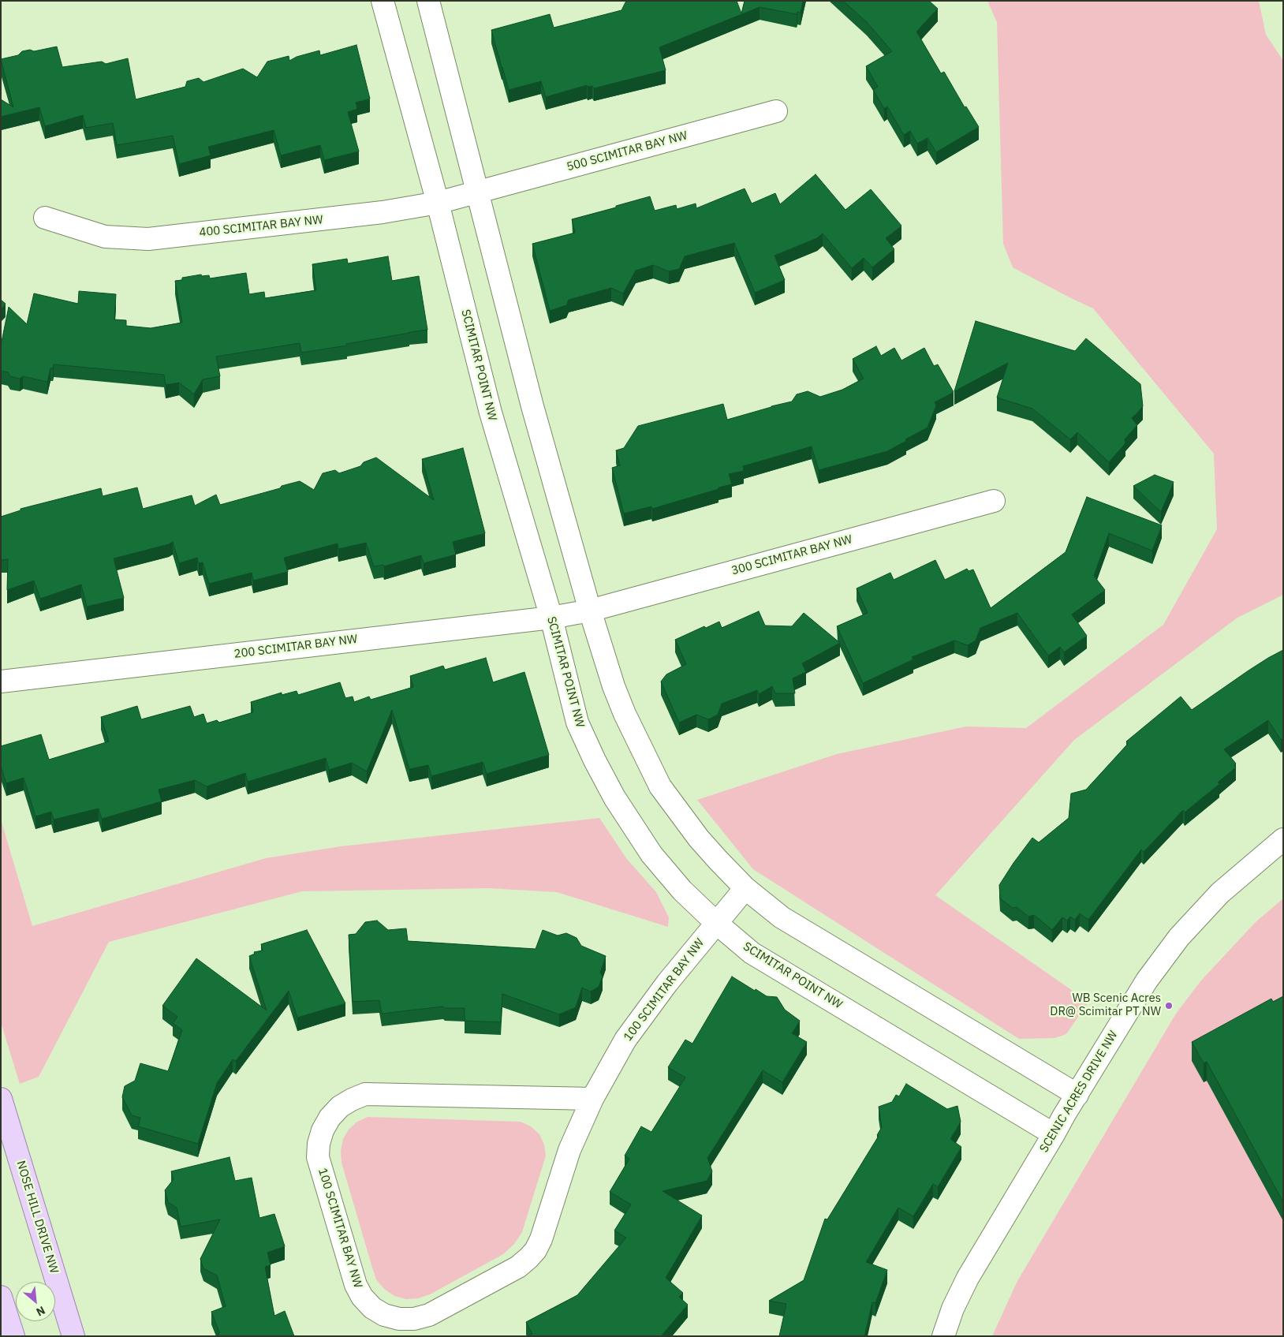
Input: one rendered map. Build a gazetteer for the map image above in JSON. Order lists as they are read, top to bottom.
{
  "streets": {
    "main road": ["NOSE HILL DRIVE NW"],
    "street": [
      "500 SCIMITAR BAY NW",
      "400 SCIMITAR BAY NW",
      "SCIMITAR POINT NW",
      "300 SCIMITAR BAY NW",
      "200 SCIMITAR BAY NW",
      "100 SCIMITAR BAY NW",
      "SCENIC ACRES DRIVE NW"
    ]
  },
  "crossings": [
    ["500 SCIMITAR BAY NW", "400 SCIMITAR BAY NW"],
    ["400 SCIMITAR BAY NW", "SCIMITAR POINT NW"],
    ["SCIMITAR POINT NW", "200 SCIMITAR BAY NW"],
    ["SCIMITAR POINT NW", "100 SCIMITAR BAY NW"],
    ["SCIMITAR POINT NW", "SCENIC ACRES DRIVE NW"],
    ["300 SCIMITAR BAY NW", "200 SCIMITAR BAY NW"]
  ],
  "places": ["WB Scenic Acres DR@ Scimitar PT NW"],
  "north": "bottom right"
}
